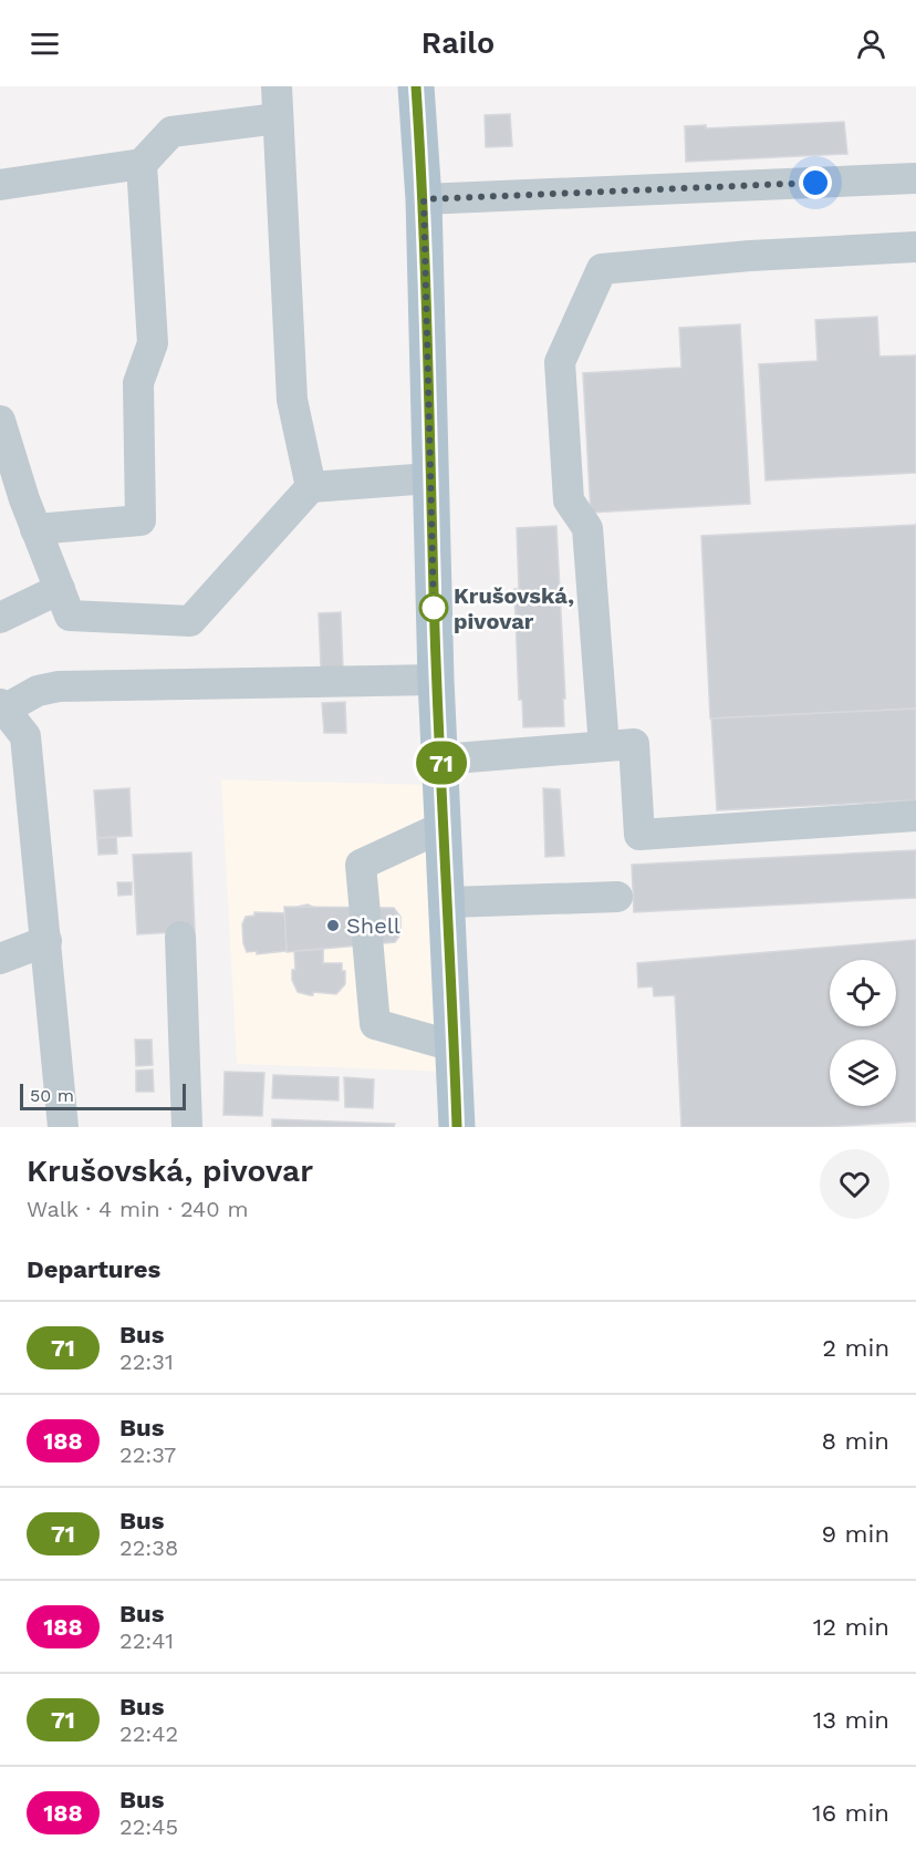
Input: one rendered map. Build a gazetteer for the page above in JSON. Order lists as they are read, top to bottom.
{
  "places": ["Krušovská, pivovar", "Shell"],
  "lines": ["bus line 71"],
  "scale_bar": "50 m",
  "page": {
    "header": "Railo",
    "on_map": "71",
    "scale": "50 m",
    "heading": [
      ["Krušovská, pivovar", "Walk · 4 min · 240 m"],
      "Departures"
    ],
    "list": [
      {
        "mark": "71",
        "name": "Bus",
        "note": "22:31",
        "value": "2 min"
      },
      {
        "mark": "188",
        "name": "Bus",
        "note": "22:37",
        "value": "8 min"
      },
      {
        "mark": "71",
        "name": "Bus",
        "note": "22:38",
        "value": "9 min"
      },
      {
        "mark": "188",
        "name": "Bus",
        "note": "22:41",
        "value": "12 min"
      },
      {
        "mark": "71",
        "name": "Bus",
        "note": "22:42",
        "value": "13 min"
      },
      {
        "mark": "188",
        "name": "Bus",
        "note": "22:45",
        "value": "16 min"
      }
    ]
  }
}
